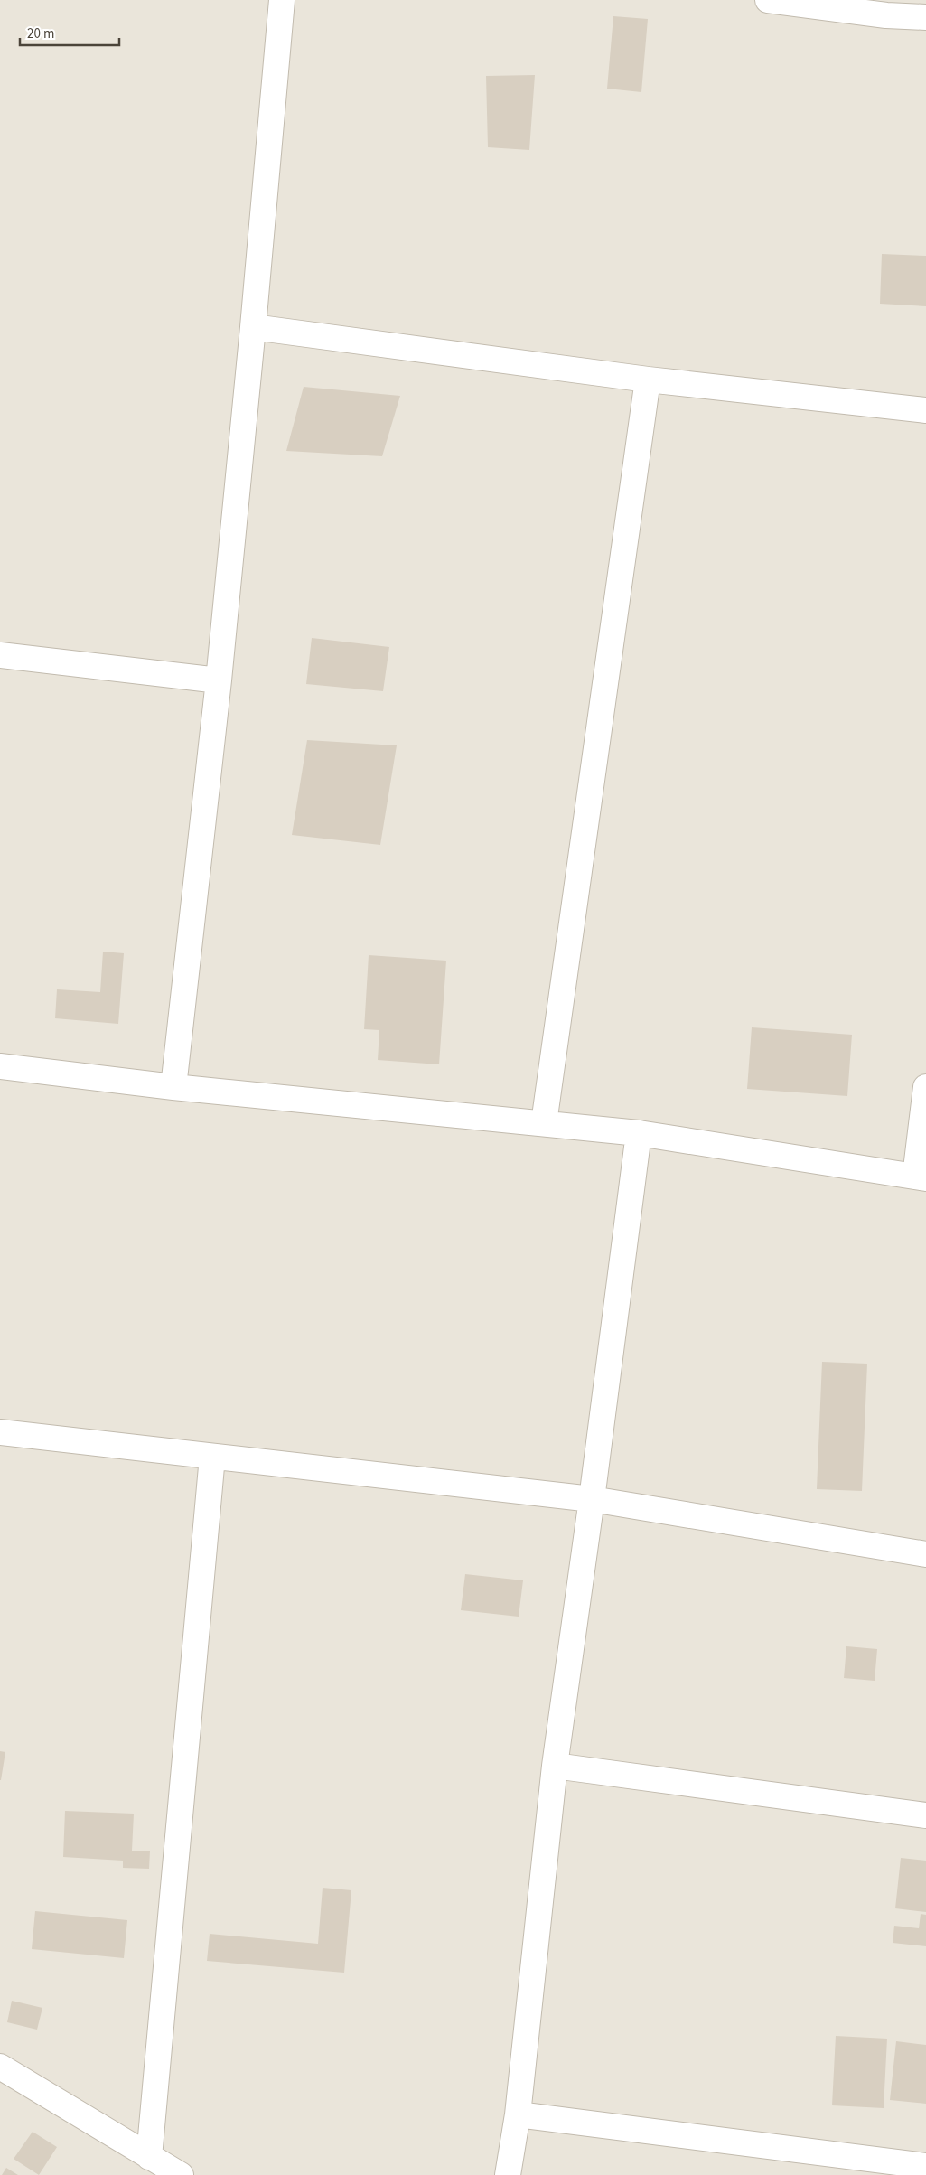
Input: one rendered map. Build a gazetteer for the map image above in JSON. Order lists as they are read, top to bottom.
{
  "scale_bar": "20 m"
}
